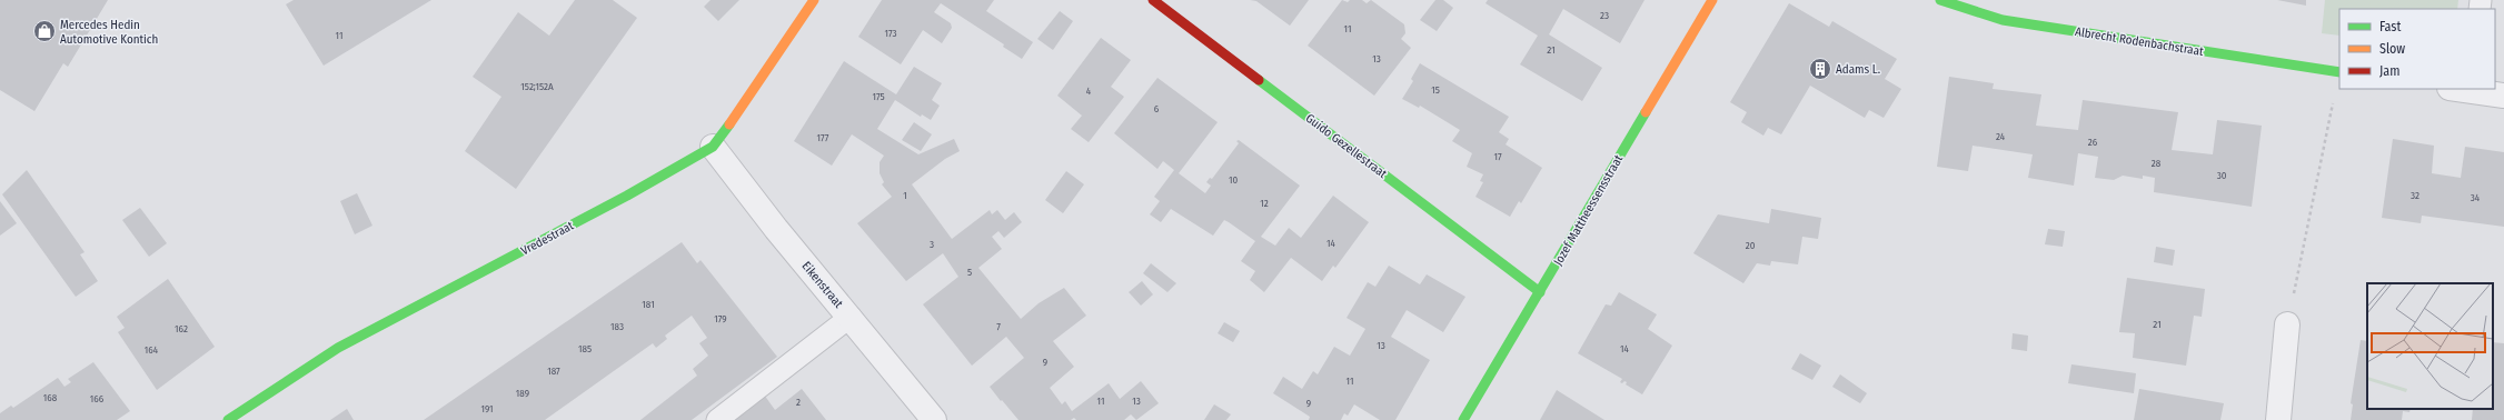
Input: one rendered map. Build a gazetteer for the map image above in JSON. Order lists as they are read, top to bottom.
{
  "streets": {
    "street": [
      "Albrecht Rodenbachstraat",
      "Guido Gezellestraat",
      "Jozef Mattheessensstraat",
      "Vredestraat",
      "Eikenstraat"
    ]
  },
  "crossings": [
    ["Guido Gezellestraat", "Jozef Mattheessensstraat"],
    ["Vredestraat", "Eikenstraat"]
  ],
  "places": {
    "shop": ["Mercedes Hedin Automotive Kontich"],
    "building": ["Adams L."]
  },
  "house_numbers": [
    "23",
    "11",
    "173",
    "11",
    "21",
    "13",
    "152;152A",
    "15",
    "4",
    "175",
    "6",
    "24",
    "177",
    "26",
    "17",
    "28",
    "30",
    "10",
    "1",
    "32",
    "34",
    "12",
    "14",
    "3",
    "20",
    "5",
    "181",
    "179",
    "21",
    "183",
    "7",
    "162",
    "13",
    "185",
    "14",
    "164",
    "9",
    "187",
    "11",
    "189",
    "168",
    "166",
    "11",
    "13",
    "2",
    "9",
    "191"
  ],
  "legend": ["Fast", "Slow", "Jam"]
}
